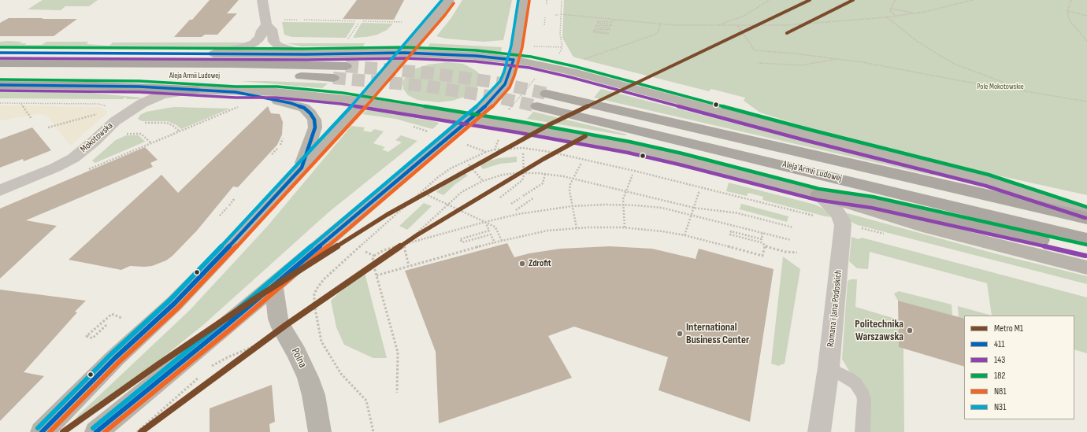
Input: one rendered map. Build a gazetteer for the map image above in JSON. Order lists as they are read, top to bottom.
{
  "streets": {
    "main road": ["Aleja Armii Ludowej", "Polna"],
    "street": ["Mokotowska", "Romana i Jana Podoskich"]
  },
  "parks": ["Pole Mokotowskie"],
  "places": ["Zdrofit", "Politechnika Warszawska", "International Business Center"],
  "lines": [
    "metro line M1",
    "transit line N31",
    "transit line N81",
    "transit line 182",
    "transit line 411",
    "transit line 143"
  ],
  "legend": [
    "Metro M1",
    "411",
    "143",
    "182",
    "N81",
    "N31"
  ]
}
